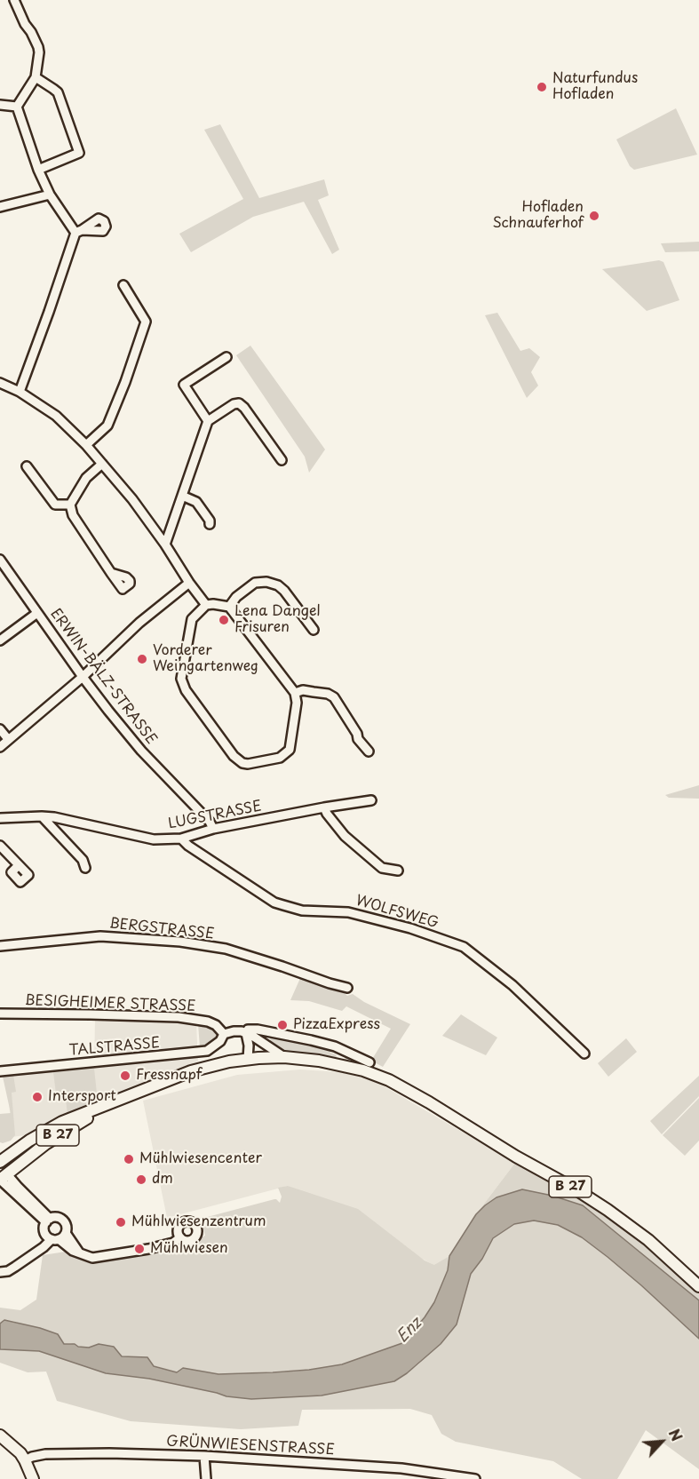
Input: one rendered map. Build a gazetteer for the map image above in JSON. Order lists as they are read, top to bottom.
{
  "streets": {
    "main road": ["B 27"],
    "street": [
      "ERWIN-BÄLZ-STRASSE",
      "LUGSTRASSE",
      "WOLFSWEG",
      "BERGSTRASSE",
      "BESIGHEIMER STRASSE",
      "TALSTRASSE",
      "GRÜNWIESENSTRASSE"
    ]
  },
  "crossings": [
    ["ERWIN-BÄLZ-STRASSE", "LUGSTRASSE"],
    ["LUGSTRASSE", "WOLFSWEG"],
    ["BESIGHEIMER STRASSE", "TALSTRASSE"]
  ],
  "water": ["Enz"],
  "places": [
    "Naturfundus Hofladen",
    "Hofladen Schnauferhof",
    "Lena Dangel Frisuren",
    "Vorderer Weingartenweg",
    "PizzaExpress",
    "Fressnapf",
    "Intersport",
    "Mühlwiesencenter",
    "dm",
    "Mühlwiesenzentrum",
    "Mühlwiesen"
  ],
  "north": "top right"
}
